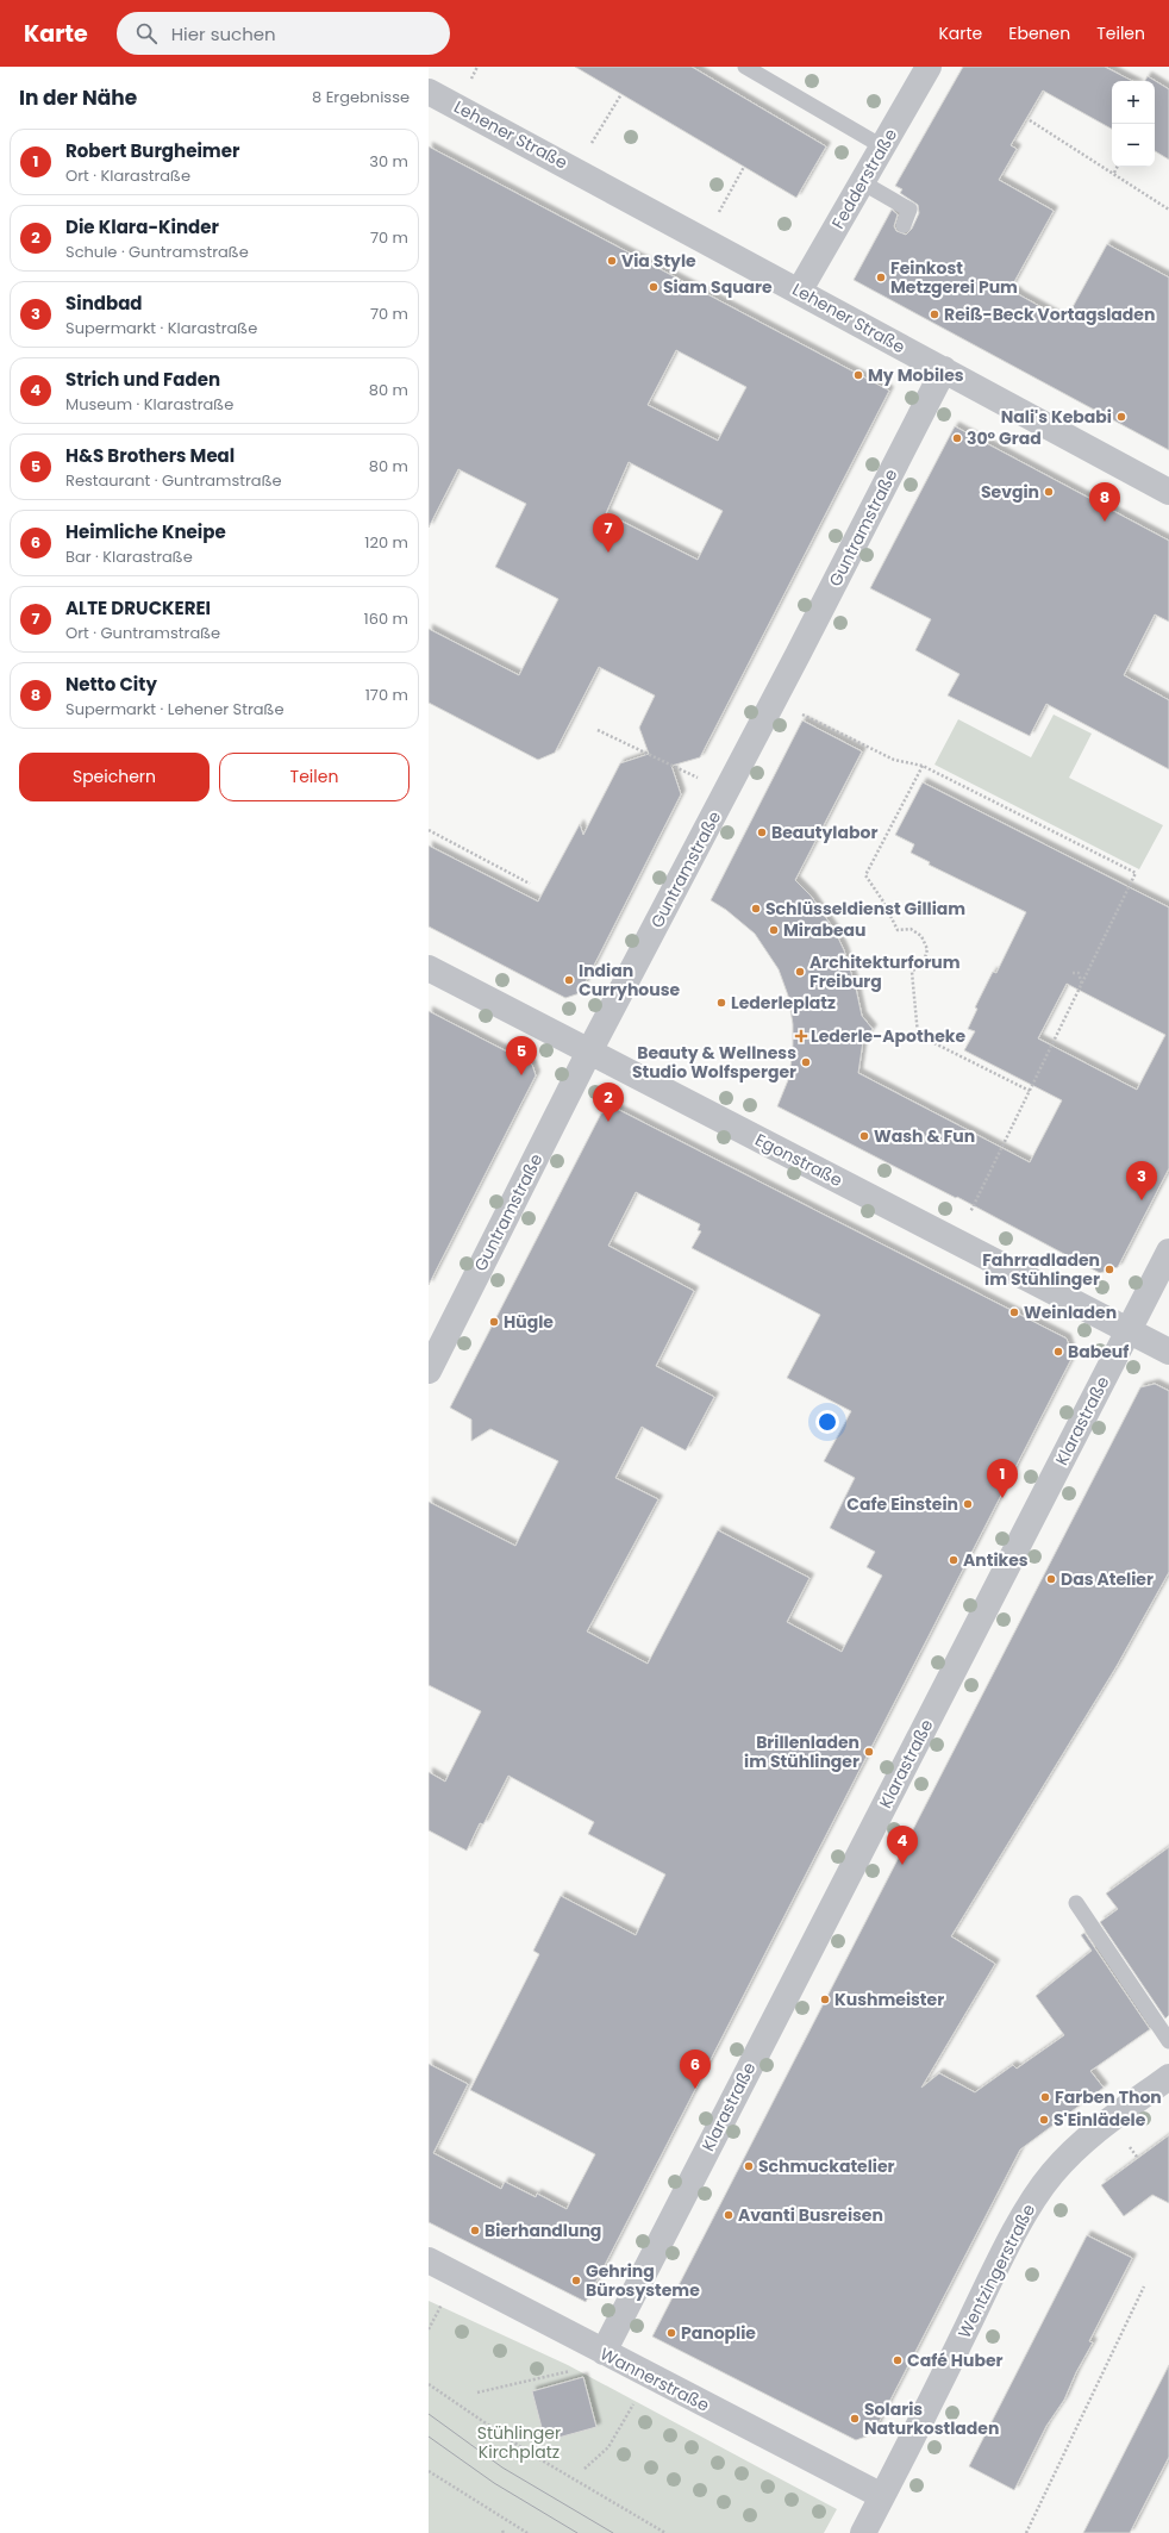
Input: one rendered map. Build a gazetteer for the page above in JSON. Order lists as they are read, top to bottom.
{
  "streets": {
    "street": [
      "Lehener Straße",
      "Fedderstraße",
      "Guntramstraße",
      "Egonstraße",
      "Klarastraße",
      "Wentzingerstraße",
      "Wannerstraße"
    ]
  },
  "crossings": [
    ["Lehener Straße", "Fedderstraße"],
    ["Lehener Straße", "Guntramstraße"],
    ["Guntramstraße", "Egonstraße"],
    ["Egonstraße", "Klarastraße"],
    ["Klarastraße", "Wannerstraße"],
    ["Wentzingerstraße", "Wannerstraße"]
  ],
  "parks": ["Stühlinger Kirchplatz"],
  "places": {
    "other": [
      "Via Style",
      "Feinkost Metzgerei Pum",
      "Siam Square",
      "Reiß-Beck Vortagsladen",
      "My Mobiles",
      "Nali's Kebabi",
      "30° Grad",
      "Sevgin",
      "Beautylabor",
      "Schlüsseldienst Gilliam",
      "Mirabeau",
      "Architekturforum Freiburg",
      "Indian Curryhouse",
      "Lederleplatz",
      "Beauty & Wellness Studio Wolfsperger",
      "Wash & Fun",
      "Fahrradladen im Stühlinger",
      "Weinladen",
      "Hügle",
      "Babeuf",
      "Cafe Einstein",
      "Antikes",
      "Das Atelier",
      "Brillenladen im Stühlinger",
      "Kushmeister",
      "Farben Thon",
      "S'Einlädele",
      "Schmuckatelier",
      "Avanti Busreisen",
      "Bierhandlung",
      "Gehring Bürosysteme",
      "Panoplie",
      "Café Huber",
      "Solaris Naturkostladen"
    ],
    "health": ["Lederle-Apotheke"]
  },
  "page": {
    "header": "Karte",
    "search": "Hier suchen",
    "nav": ["Karte", "Ebenen", "Teilen"],
    "heading": ["In der Nähe", "8 Ergebnisse"],
    "map_buttons": ["+", "−"],
    "list": [
      {
        "mark": "1",
        "name": "Robert Burgheimer",
        "note": "Ort · Klarastraße",
        "value": "30 m"
      },
      {
        "mark": "2",
        "name": "Die Klara-Kinder",
        "note": "Schule · Guntramstraße",
        "value": "70 m"
      },
      {
        "mark": "3",
        "name": "Sindbad",
        "note": "Supermarkt · Klarastraße",
        "value": "70 m"
      },
      {
        "mark": "4",
        "name": "Strich und Faden",
        "note": "Museum · Klarastraße",
        "value": "80 m"
      },
      {
        "mark": "5",
        "name": "H&S Brothers Meal",
        "note": "Restaurant · Guntramstraße",
        "value": "80 m"
      },
      {
        "mark": "6",
        "name": "Heimliche Kneipe",
        "note": "Bar · Klarastraße",
        "value": "120 m"
      },
      {
        "mark": "7",
        "name": "ALTE DRUCKEREI",
        "note": "Ort · Guntramstraße",
        "value": "160 m"
      },
      {
        "mark": "8",
        "name": "Netto City",
        "note": "Supermarkt · Lehener Straße",
        "value": "170 m"
      }
    ],
    "pins": [
      "8",
      "7",
      "5",
      "2",
      "3",
      "1",
      "4",
      "6"
    ],
    "buttons": ["Speichern", "Teilen"]
  }
}
